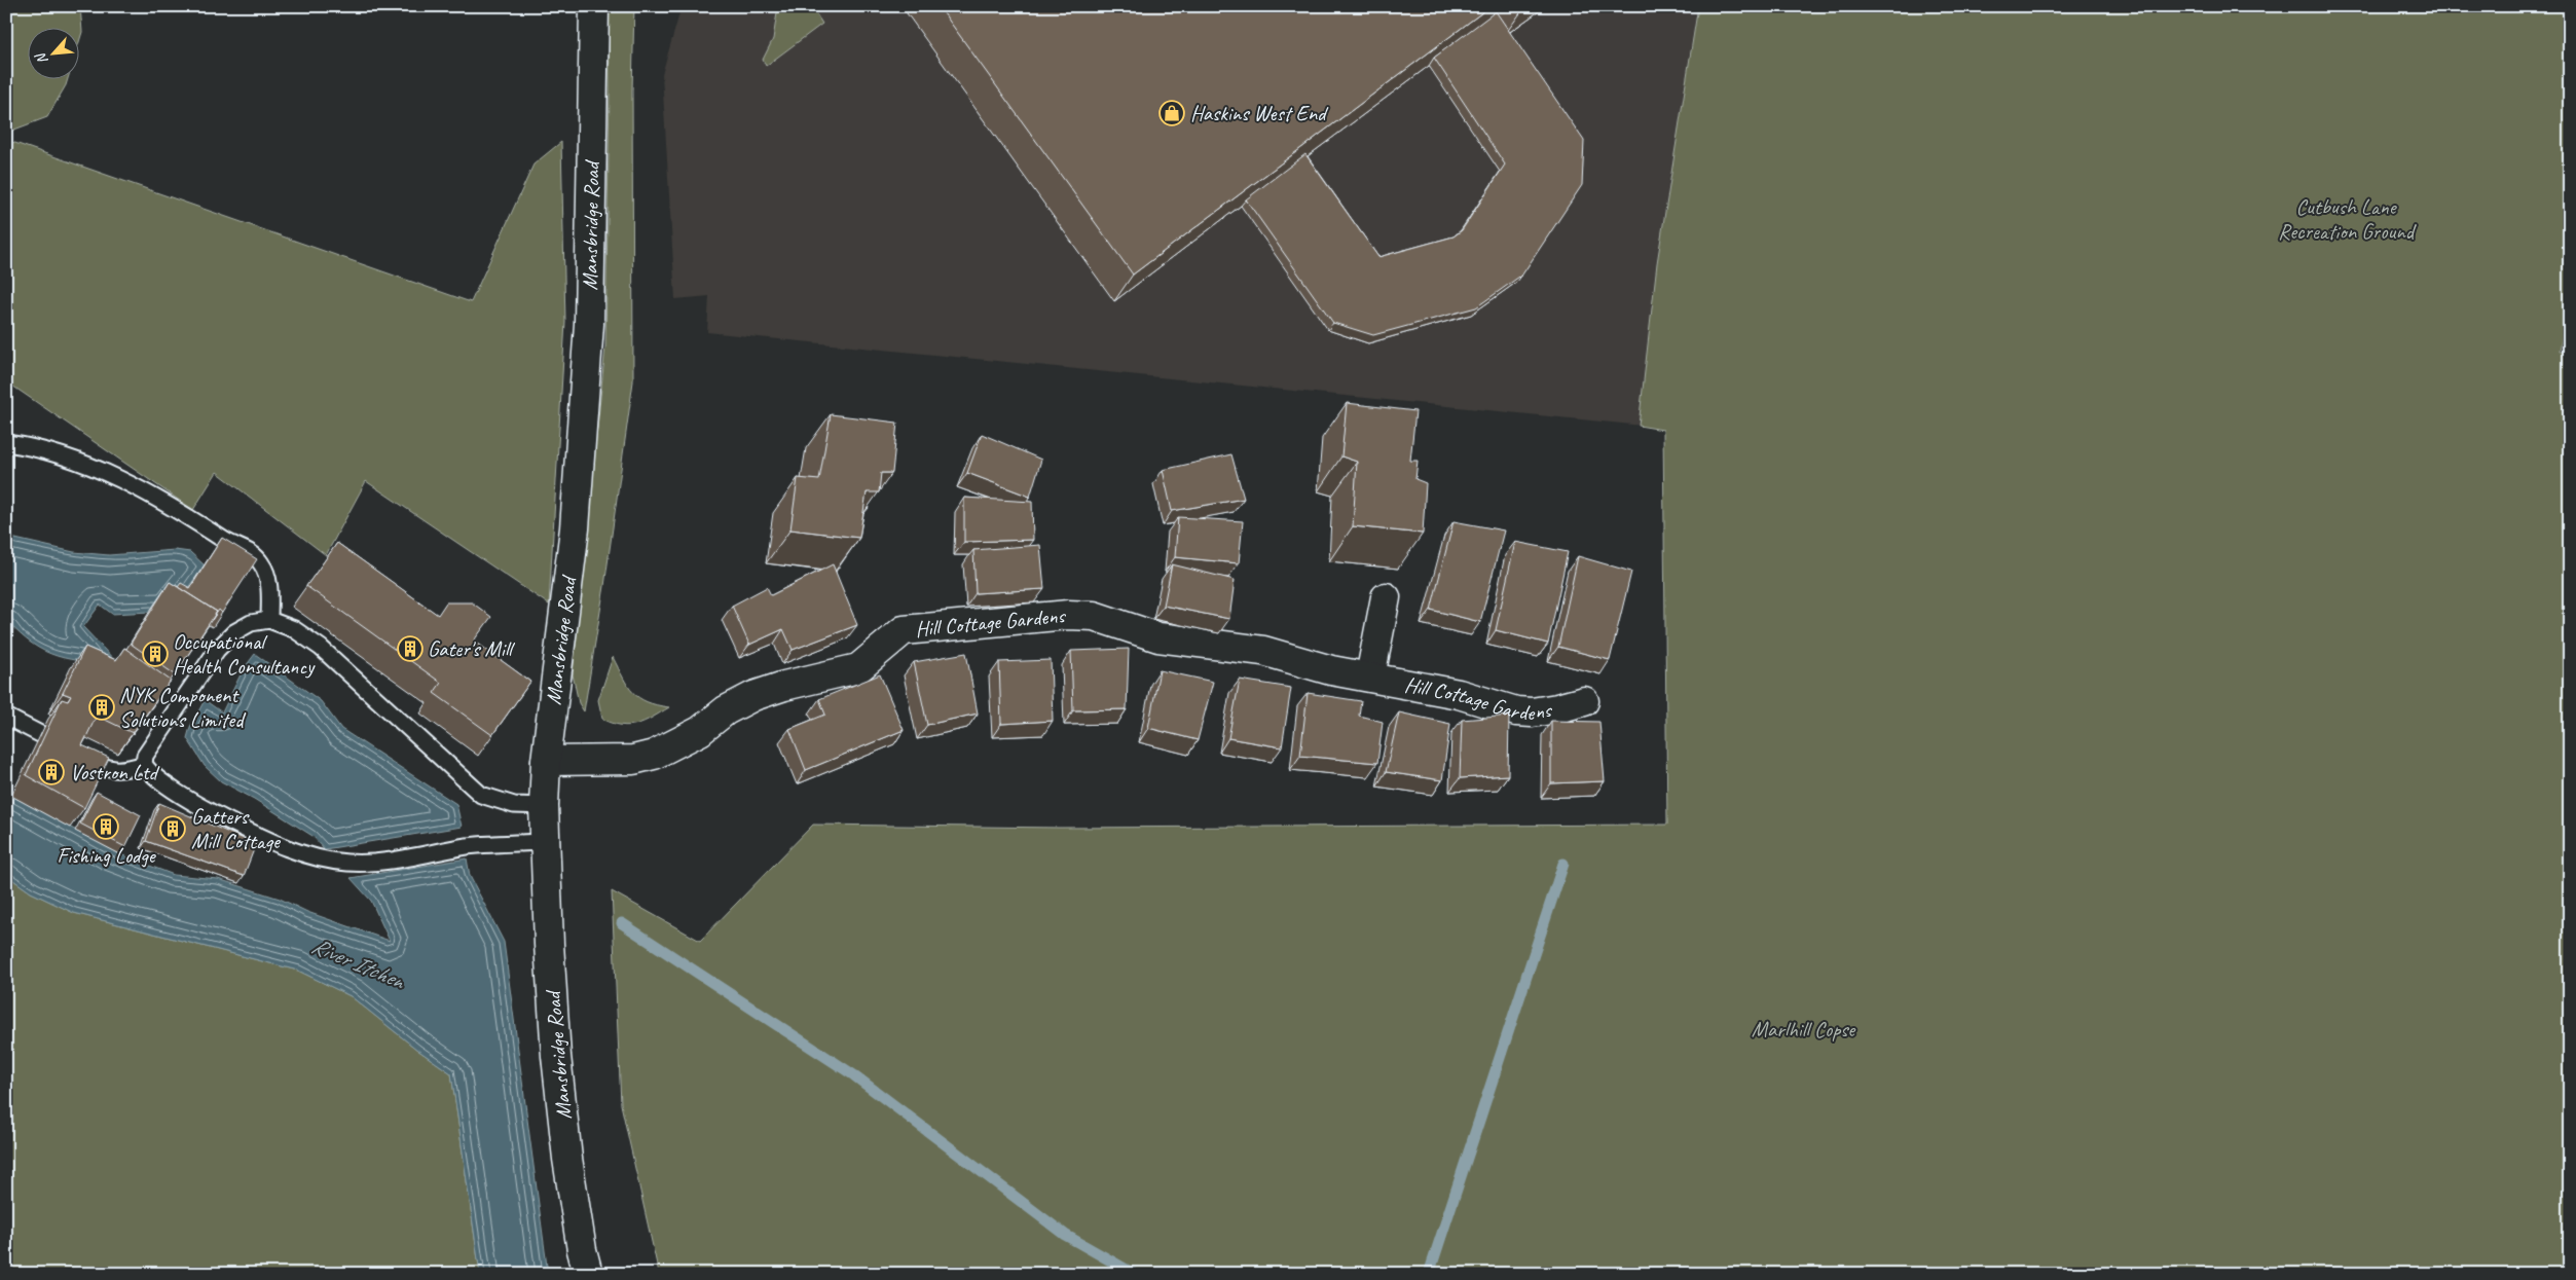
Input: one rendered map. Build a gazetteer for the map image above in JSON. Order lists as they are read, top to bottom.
{
  "streets": {
    "main road": ["Mansbridge Road", "Hill Cottage Gardens"]
  },
  "crossings": [
    ["Mansbridge Road", "Hill Cottage Gardens"]
  ],
  "water": ["River Itchen"],
  "parks": ["Cutbush Lane Recreation Ground", "Marlhill Copse"],
  "places": {
    "shop": ["Haskins West End"],
    "building": [
      "Gater's Mill",
      "Occupational Health Consultancy",
      "NYK Component Solutions Limited",
      "Vostron Ltd",
      "Fishing Lodge",
      "Gatters Mill Cottage"
    ]
  },
  "north": "bottom left"
}
